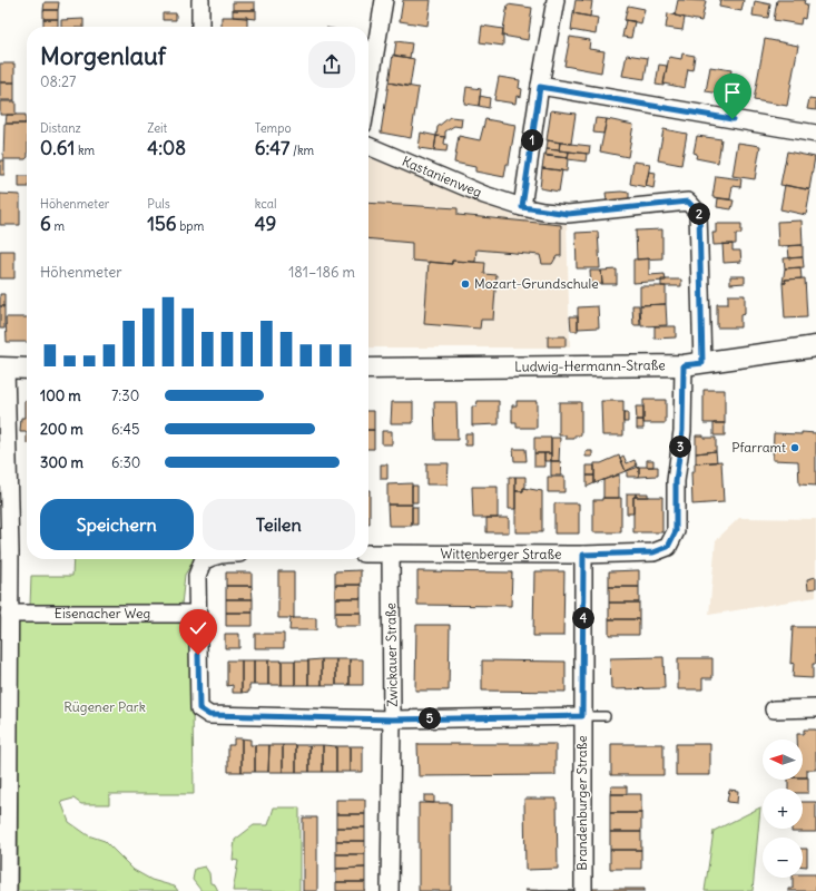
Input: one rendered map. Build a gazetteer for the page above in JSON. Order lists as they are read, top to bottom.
{
  "streets": {
    "street": [
      "Kastanienweg",
      "Ludwig-Hermann-Straße",
      "Wittenberger Straße",
      "Eisenacher Weg",
      "Zwickauer Straße",
      "Brandenburger Straße"
    ]
  },
  "crossings": [
    ["Kastanienweg", "Ludwig-Hermann-Straße"],
    ["Ludwig-Hermann-Straße", "Wittenberger Straße"],
    ["Wittenberger Straße", "Zwickauer Straße"],
    ["Wittenberger Straße", "Brandenburger Straße"]
  ],
  "parks": ["Rügener Park"],
  "places": ["Mozart-Grundschule", "Pfarramt"],
  "north": "left",
  "page": {
    "heading": ["Morgenlauf", "08:27"],
    "stats": [
      ["Distanz", "0.61 km"],
      ["Zeit", "4:08"],
      ["Tempo", "6:47 /km"],
      ["Höhenmeter", "6 m"],
      ["Puls", "156 bpm"],
      ["kcal", "49"]
    ],
    "pins": [
      "1",
      "2",
      "3",
      "4",
      "5"
    ],
    "chart": ["Höhenmeter", "181–186 m"],
    "list": [
      {
        "name": "100 m",
        "note": "7:30"
      },
      {
        "name": "200 m",
        "note": "6:45"
      },
      {
        "name": "300 m",
        "note": "6:30"
      }
    ],
    "buttons": ["Speichern", "Teilen"],
    "map_buttons": ["+", "−"]
  }
}
